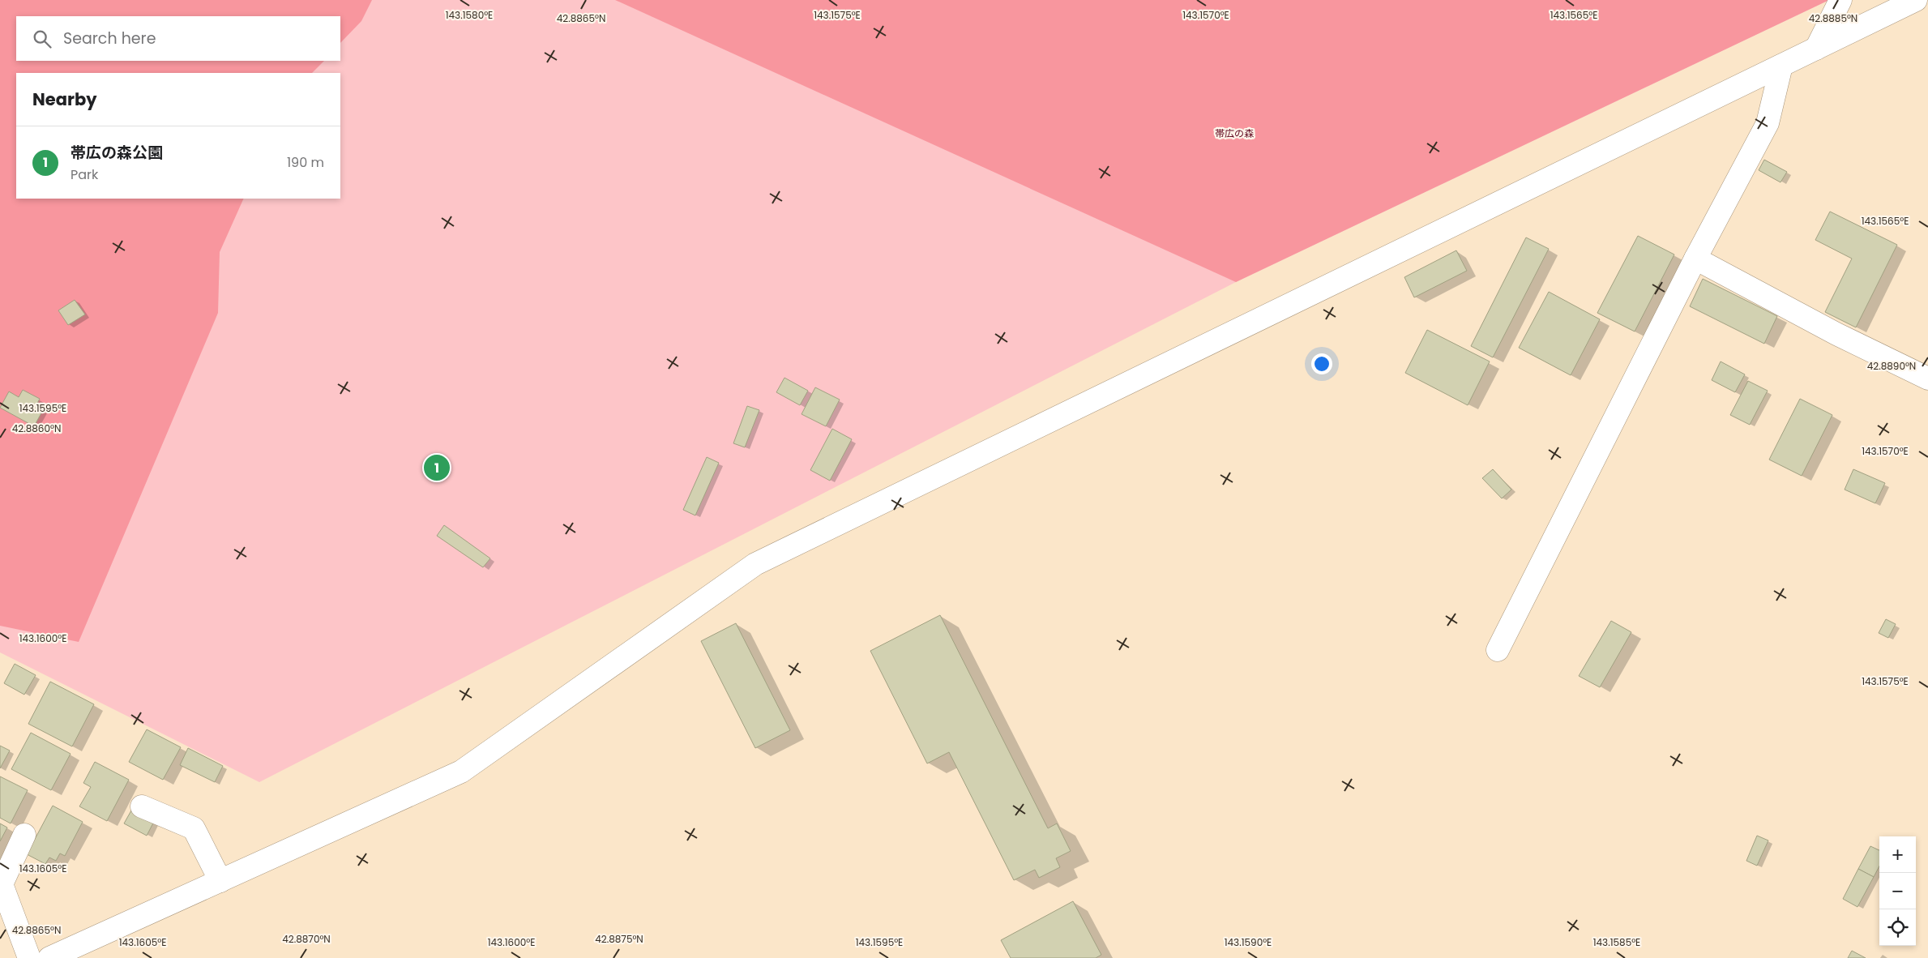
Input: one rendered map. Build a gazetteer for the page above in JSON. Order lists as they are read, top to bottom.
{
  "parks": ["帯広の森"],
  "page": {
    "search": "Search here",
    "heading": "Nearby",
    "list": [
      {
        "mark": "1",
        "name": "帯広の森公園",
        "note": "Park",
        "value": "190 m"
      }
    ],
    "pins": "1",
    "map_buttons": ["+", "−"]
  },
  "coordinates": [
    "143.1580°E",
    "143.1575°E",
    "143.1570°E",
    "143.1565°E",
    "42.8865°N",
    "42.8885°N",
    "42.8890°N",
    "143.1595°E",
    "42.8860°N",
    "143.1600°E",
    "143.1605°E",
    "42.8870°N",
    "42.8875°N",
    "143.1590°E",
    "143.1585°E"
  ]
}
